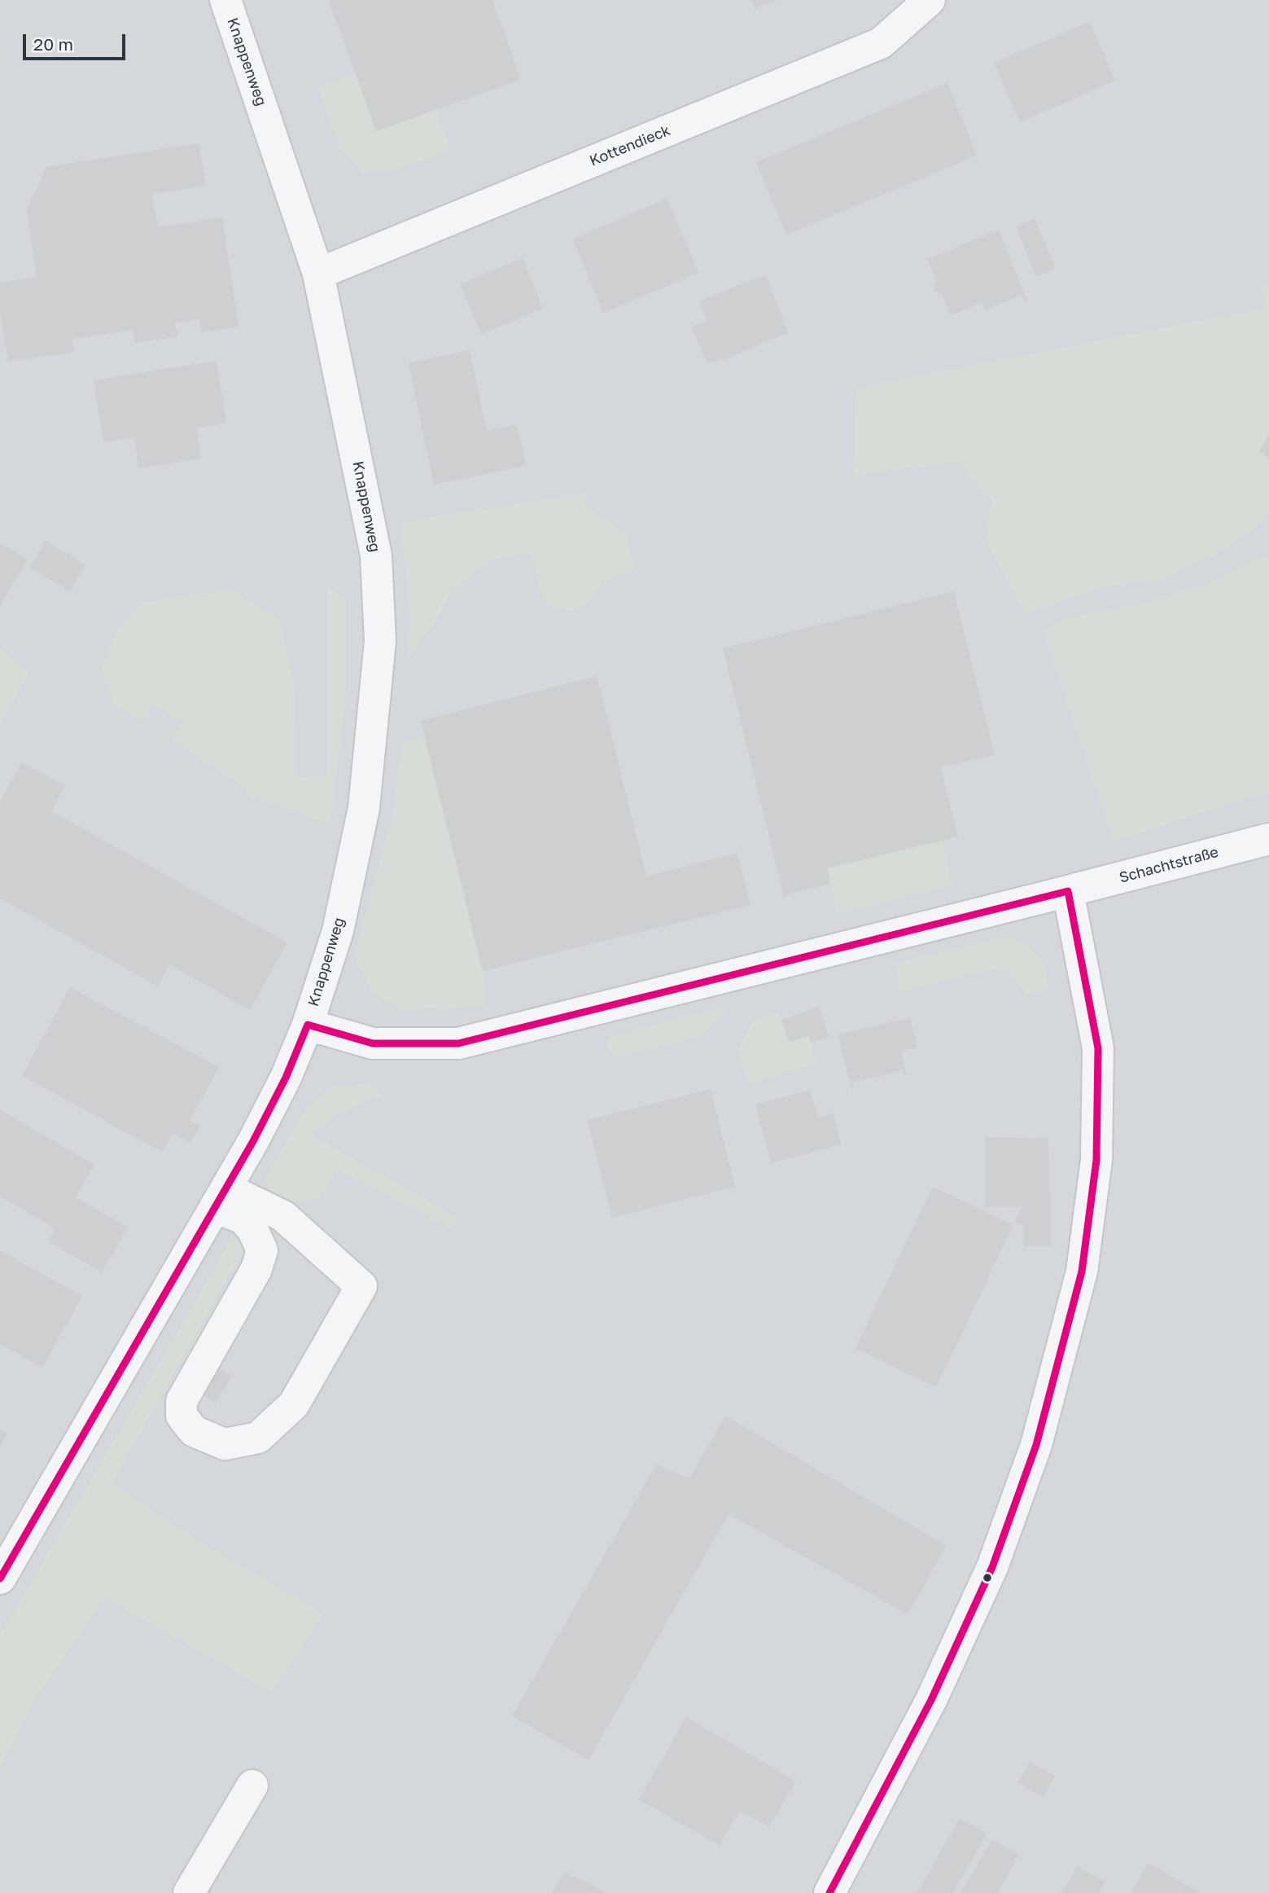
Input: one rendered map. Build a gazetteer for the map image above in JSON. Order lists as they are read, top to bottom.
{
  "streets": {
    "street": ["Knappenweg", "Kottendieck", "Schachtstraße"]
  },
  "crossings": [
    ["Knappenweg", "Kottendieck"],
    ["Knappenweg", "Schachtstraße"]
  ],
  "scale_bar": "20 m"
}
